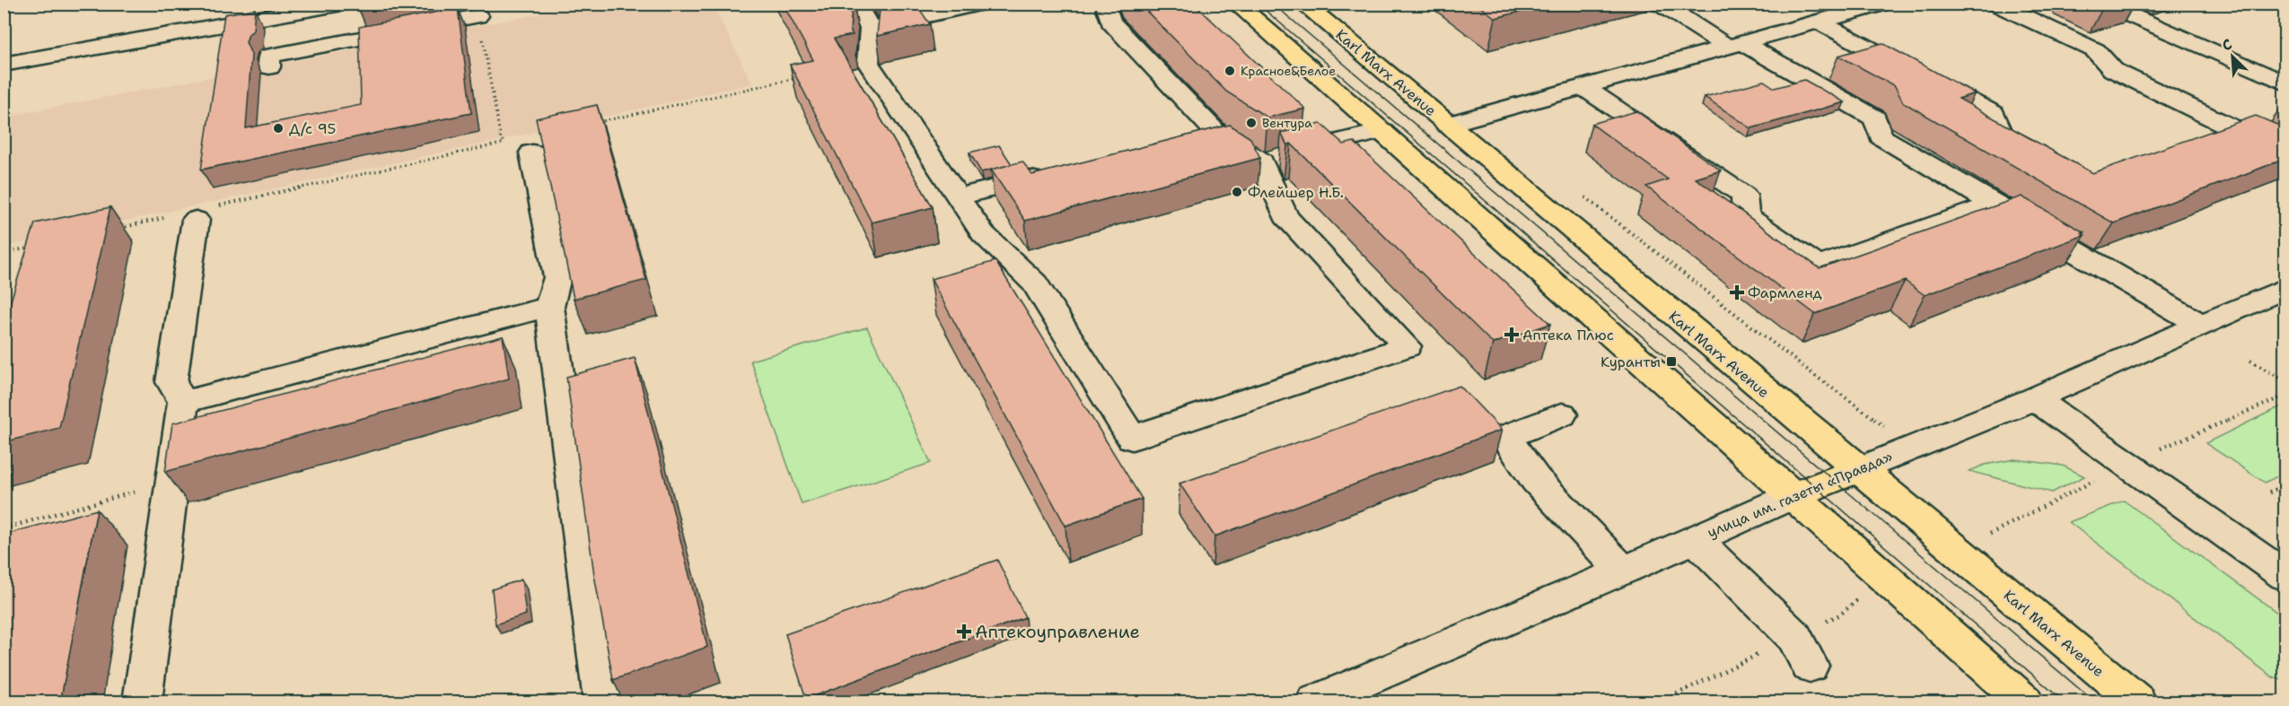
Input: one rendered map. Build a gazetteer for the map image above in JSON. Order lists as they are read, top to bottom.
{
  "streets": {
    "main road": ["Karl Marx Avenue", "улица им. газеты «Правда»"]
  },
  "crossings": [
    ["Karl Marx Avenue", "улица им. газеты «Правда»"]
  ],
  "places": {
    "other": [
      "Красное&Белое",
      "Вентура",
      "Д/с 95",
      "Флейшер Н.Б."
    ],
    "health": ["Фармленд", "Аптека Плюс", "Аптекоуправление"],
    "transit": ["Куранты"]
  },
  "north": "top left"
}
